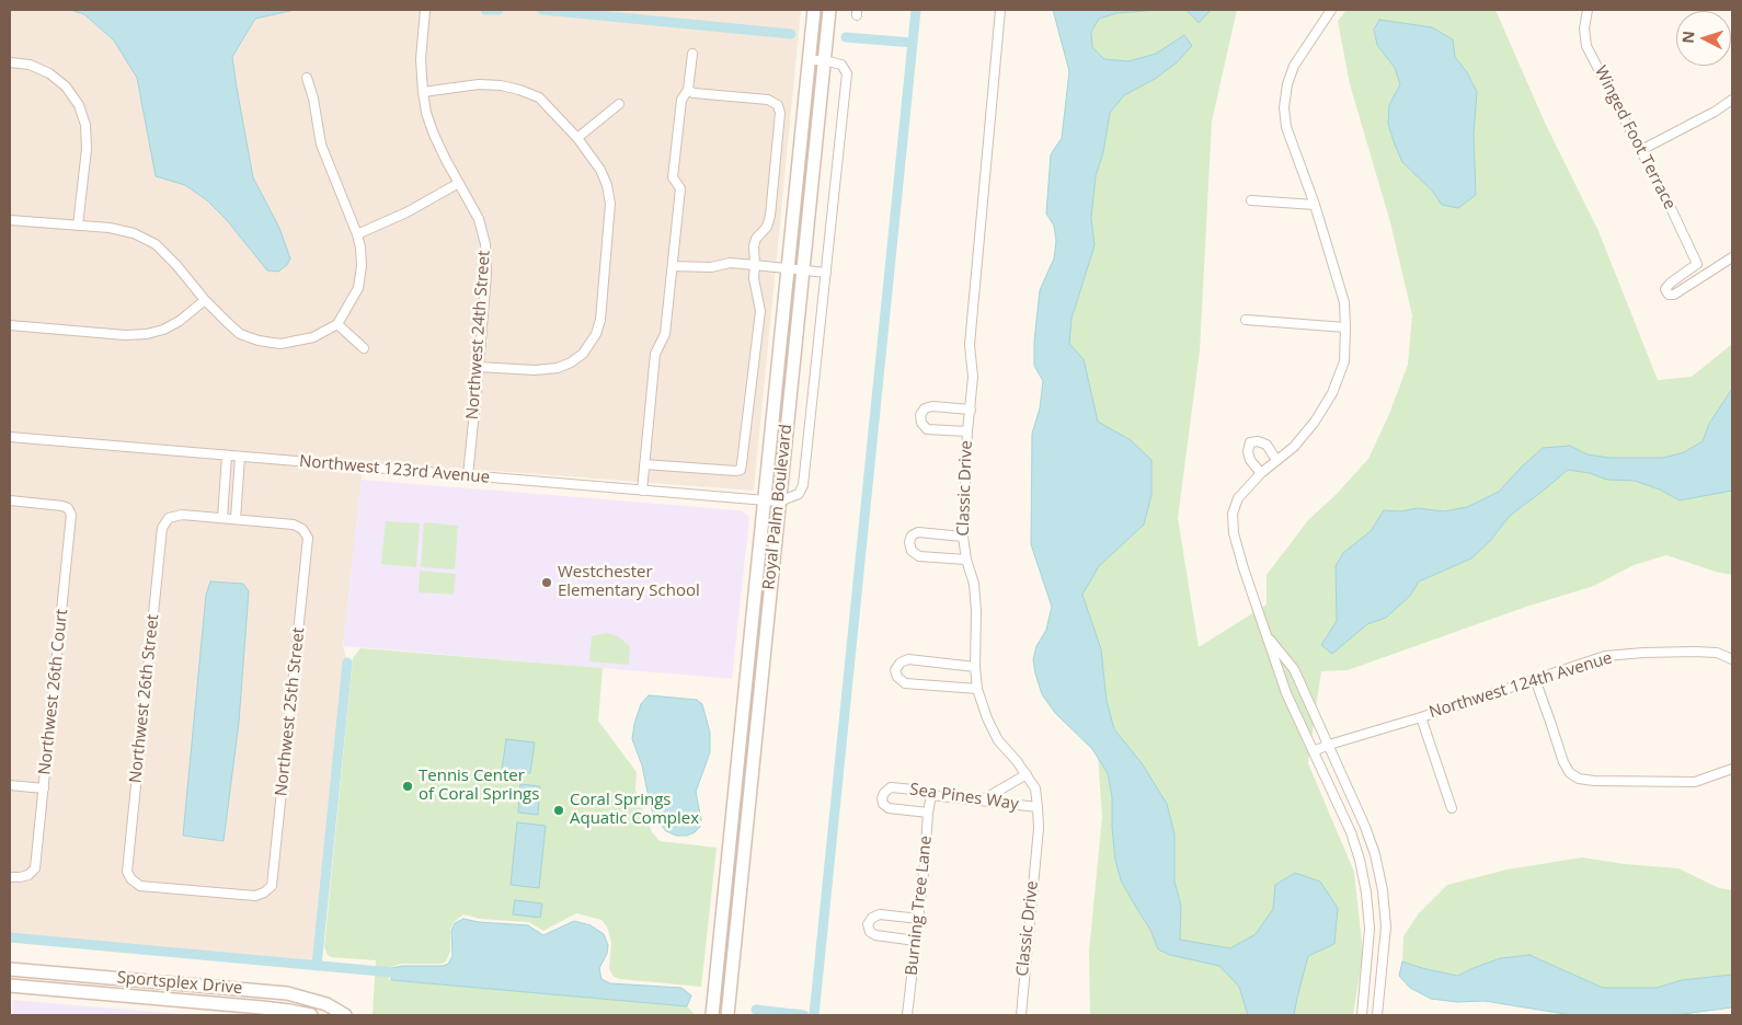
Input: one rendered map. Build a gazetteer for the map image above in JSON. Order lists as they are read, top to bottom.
{
  "streets": {
    "street": [
      "Winged Foot Terrace",
      "Northwest 24th Street",
      "Northwest 123rd Avenue",
      "Classic Drive",
      "Royal Palm Boulevard",
      "Northwest 124th Avenue",
      "Northwest 26th Court",
      "Northwest 26th Street",
      "Northwest 25th Street",
      "Sea Pines Way",
      "Burning Tree Lane",
      "Sportsplex Drive"
    ]
  },
  "crossings": [
    ["Northwest 24th Street", "Northwest 123rd Avenue"],
    ["Northwest 123rd Avenue", "Royal Palm Boulevard"],
    ["Classic Drive", "Sea Pines Way"],
    ["Northwest 26th Street", "Northwest 25th Street"],
    ["Sea Pines Way", "Burning Tree Lane"]
  ],
  "places": ["Westchester Elementary School", "Tennis Center of Coral Springs", "Coral Springs Aquatic Complex"],
  "north": "left"
}
